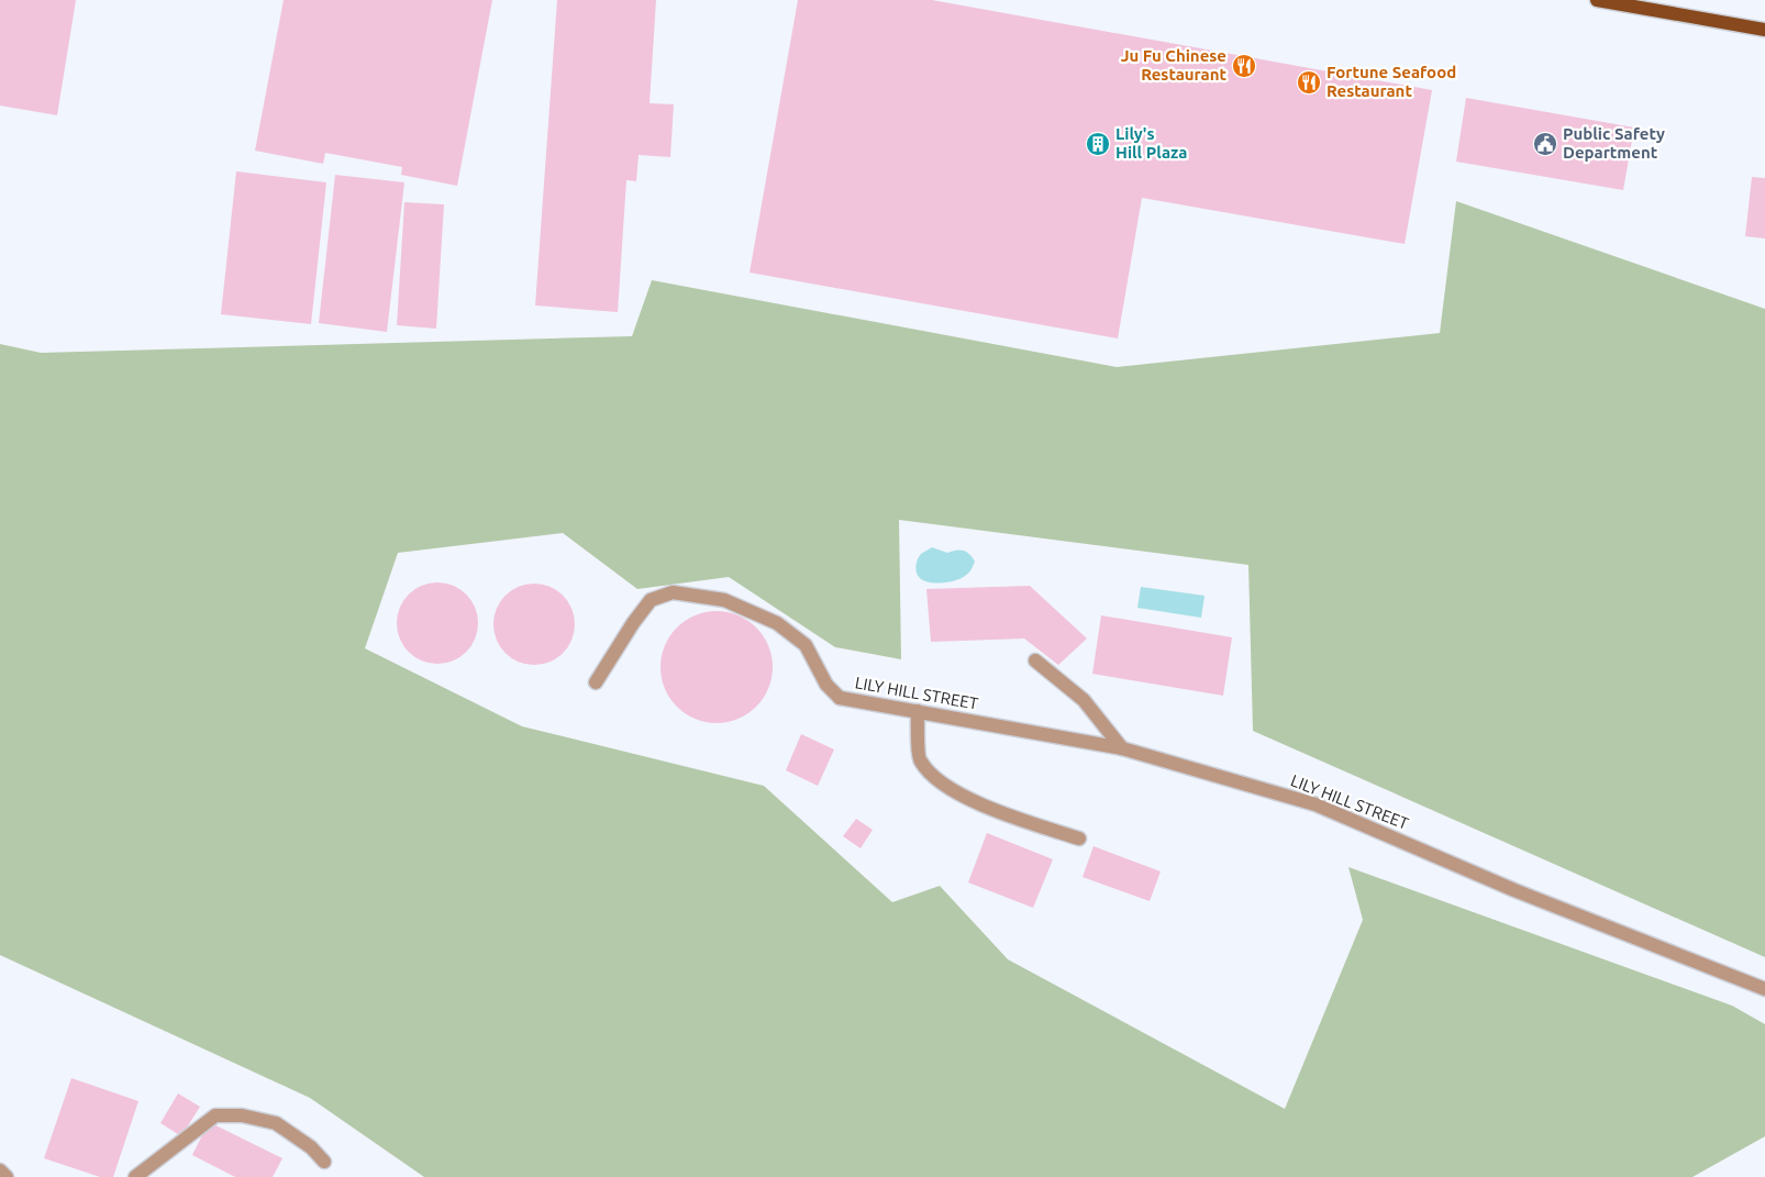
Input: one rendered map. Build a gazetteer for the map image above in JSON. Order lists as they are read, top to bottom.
{
  "streets": {
    "street": ["LILY HILL STREET"]
  },
  "places": {
    "restaurant": ["Ju Fu Chinese Restaurant", "Fortune Seafood Restaurant"],
    "building": ["Lily's Hill Plaza"],
    "public building": ["Public Safety Department"]
  }
}
